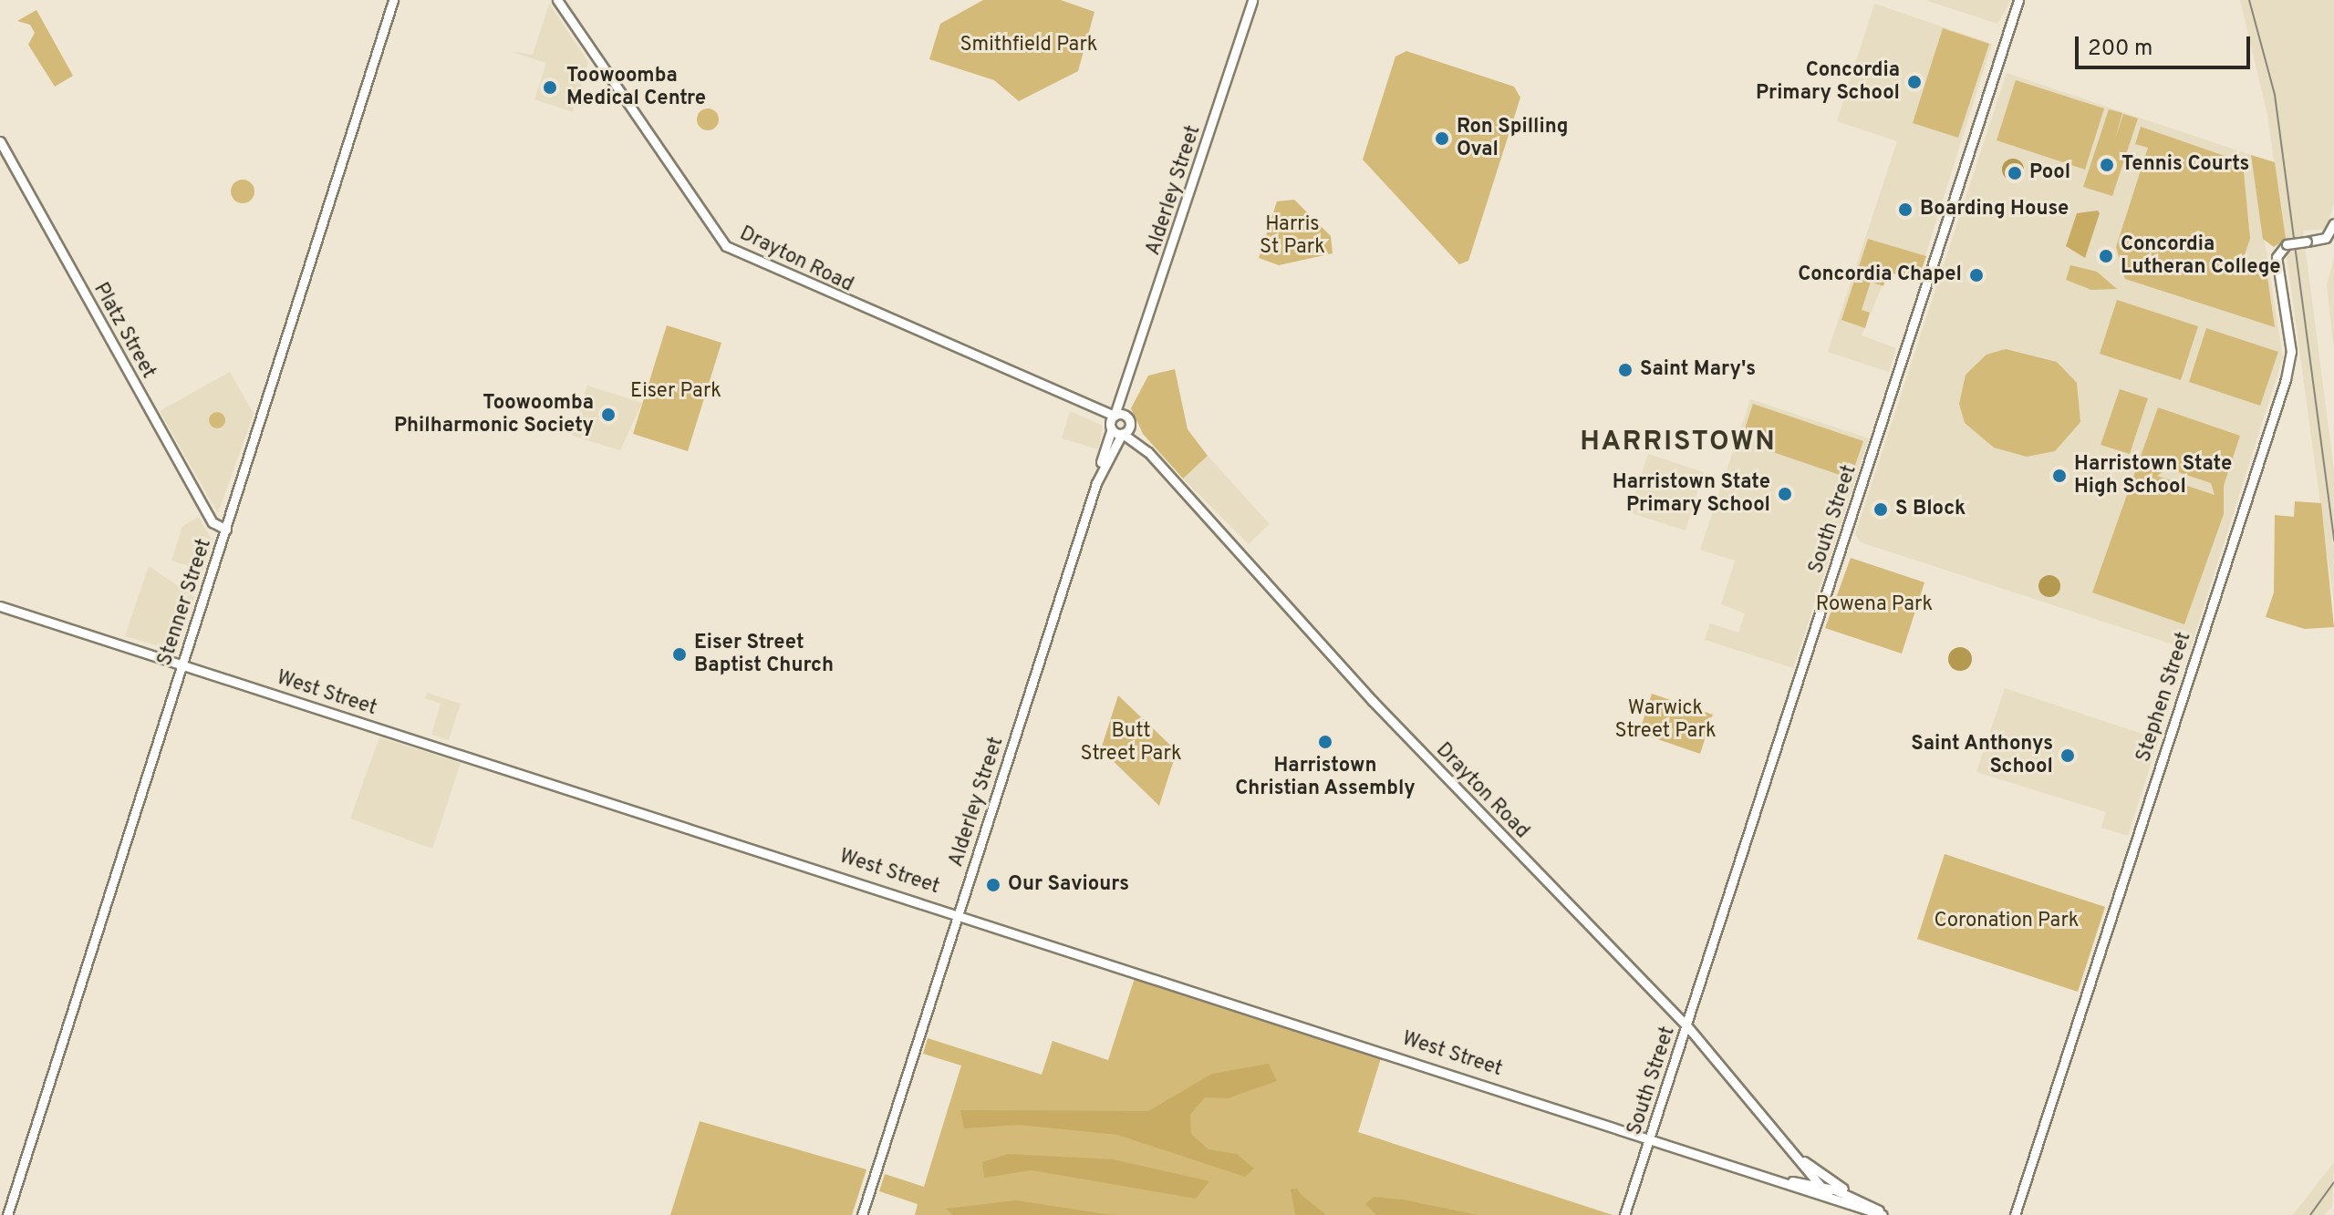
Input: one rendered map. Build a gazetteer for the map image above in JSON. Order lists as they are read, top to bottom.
{
  "streets": {
    "main road": [
      "Alderley Street",
      "Drayton Road",
      "Platz Street",
      "South Street",
      "Stenner Street",
      "West Street",
      "Stephen Street"
    ]
  },
  "crossings": [
    ["Alderley Street", "Drayton Road"],
    ["Alderley Street", "West Street"],
    ["Drayton Road", "South Street"],
    ["Platz Street", "Stenner Street"],
    ["South Street", "West Street"],
    ["Stenner Street", "West Street"]
  ],
  "districts": ["HARRISTOWN"],
  "parks": [
    "Smithfield Park",
    "Harris St Park",
    "Eiser Park",
    "Rowena Park",
    "Warwick Street Park",
    "Butt Street Park",
    "Coronation Park"
  ],
  "places": [
    "Concordia Primary School",
    "Toowoomba Medical Centre",
    "Ron Spilling Oval",
    "Tennis Courts",
    "Pool",
    "Boarding House",
    "Concordia Lutheran College",
    "Concordia Chapel",
    "Saint Mary's",
    "Toowoomba Philharmonic Society",
    "Harristown State High School",
    "Harristown State Primary School",
    "S Block",
    "Eiser Street Baptist Church",
    "Harristown Christian Assembly",
    "Saint Anthonys School",
    "Our Saviours"
  ],
  "scale_bar": "200 m"
}
